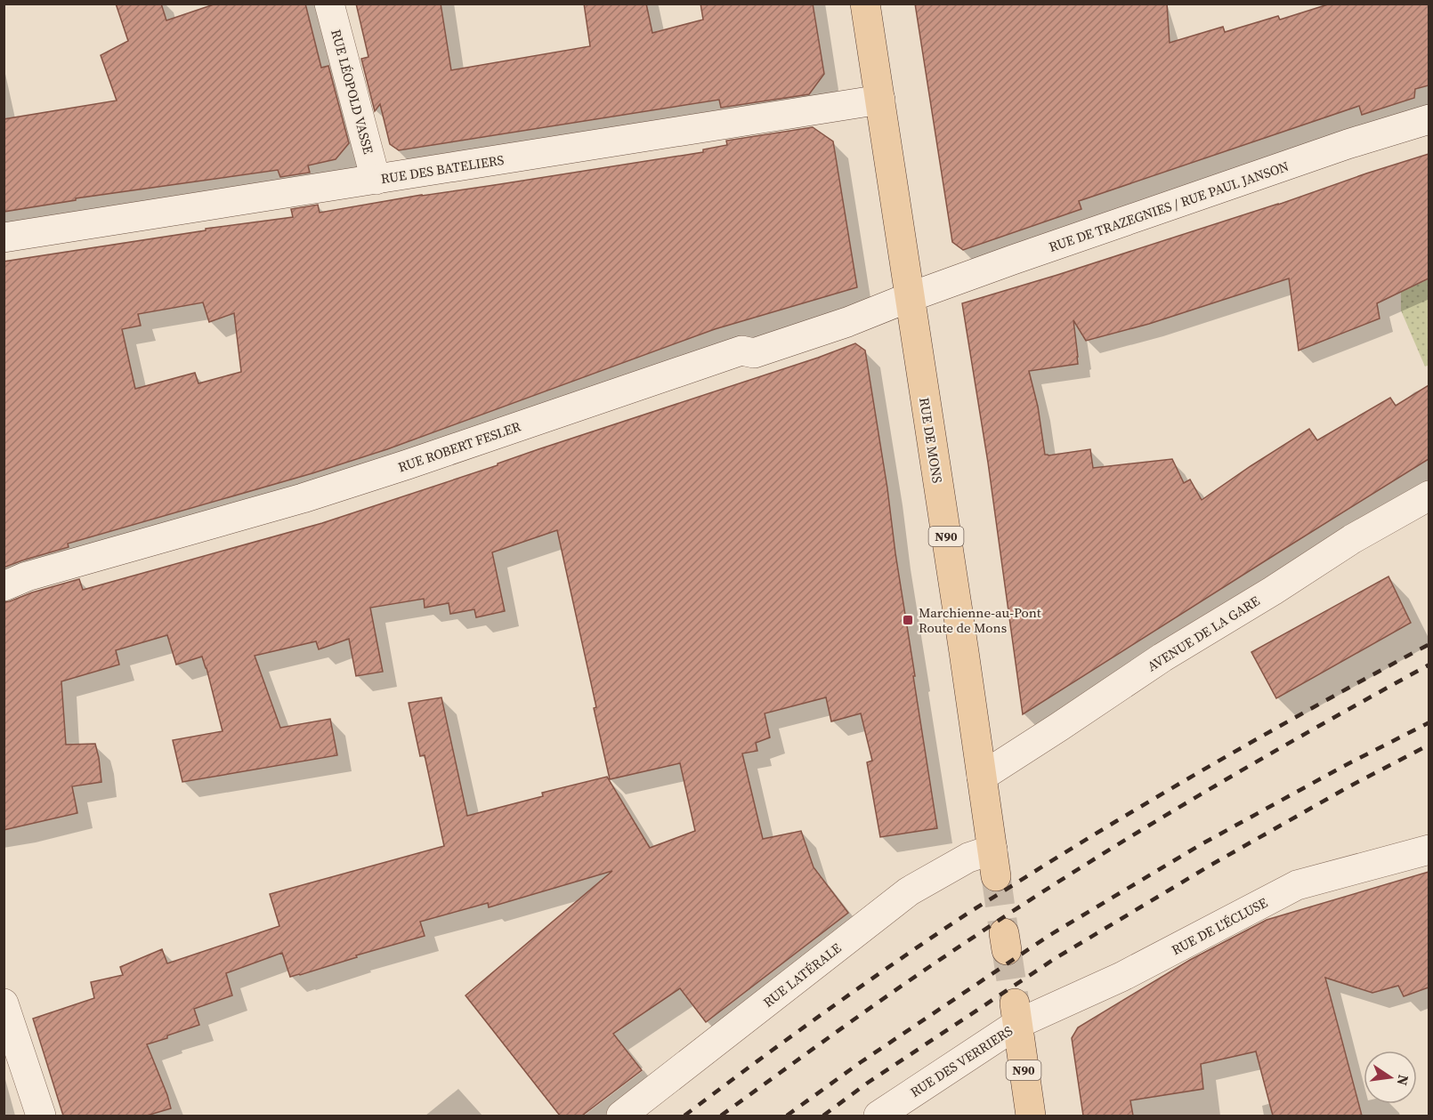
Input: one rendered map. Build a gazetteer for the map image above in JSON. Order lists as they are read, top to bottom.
{
  "streets": {
    "main road": [
      "RUE LÉOPOLD VASSE",
      "RUE DES BATELIERS",
      "RUE DE TRAZEGNIES / RUE PAUL JANSON",
      "RUE DE MONS",
      "RUE ROBERT FESLER",
      "N90",
      "AVENUE DE LA GARE",
      "RUE DE L'ÉCLUSE",
      "RUE LATÉRALE",
      "RUE DES VERRIERS"
    ]
  },
  "crossings": [
    ["RUE LÉOPOLD VASSE", "RUE DES BATELIERS"],
    ["RUE DES BATELIERS", "RUE DE MONS"],
    ["RUE DE TRAZEGNIES / RUE PAUL JANSON", "RUE DE MONS"],
    ["RUE DE TRAZEGNIES / RUE PAUL JANSON", "RUE ROBERT FESLER"],
    ["RUE DE MONS", "RUE ROBERT FESLER"],
    ["RUE DE MONS", "AVENUE DE LA GARE"],
    ["RUE DE MONS", "RUE LATÉRALE"],
    ["N90", "RUE DE L'ÉCLUSE"],
    ["N90", "RUE DES VERRIERS"],
    ["RUE DE L'ÉCLUSE", "RUE DES VERRIERS"]
  ],
  "places": {
    "transit": ["Marchienne-au-Pont Route de Mons"]
  },
  "north": "right"
}
